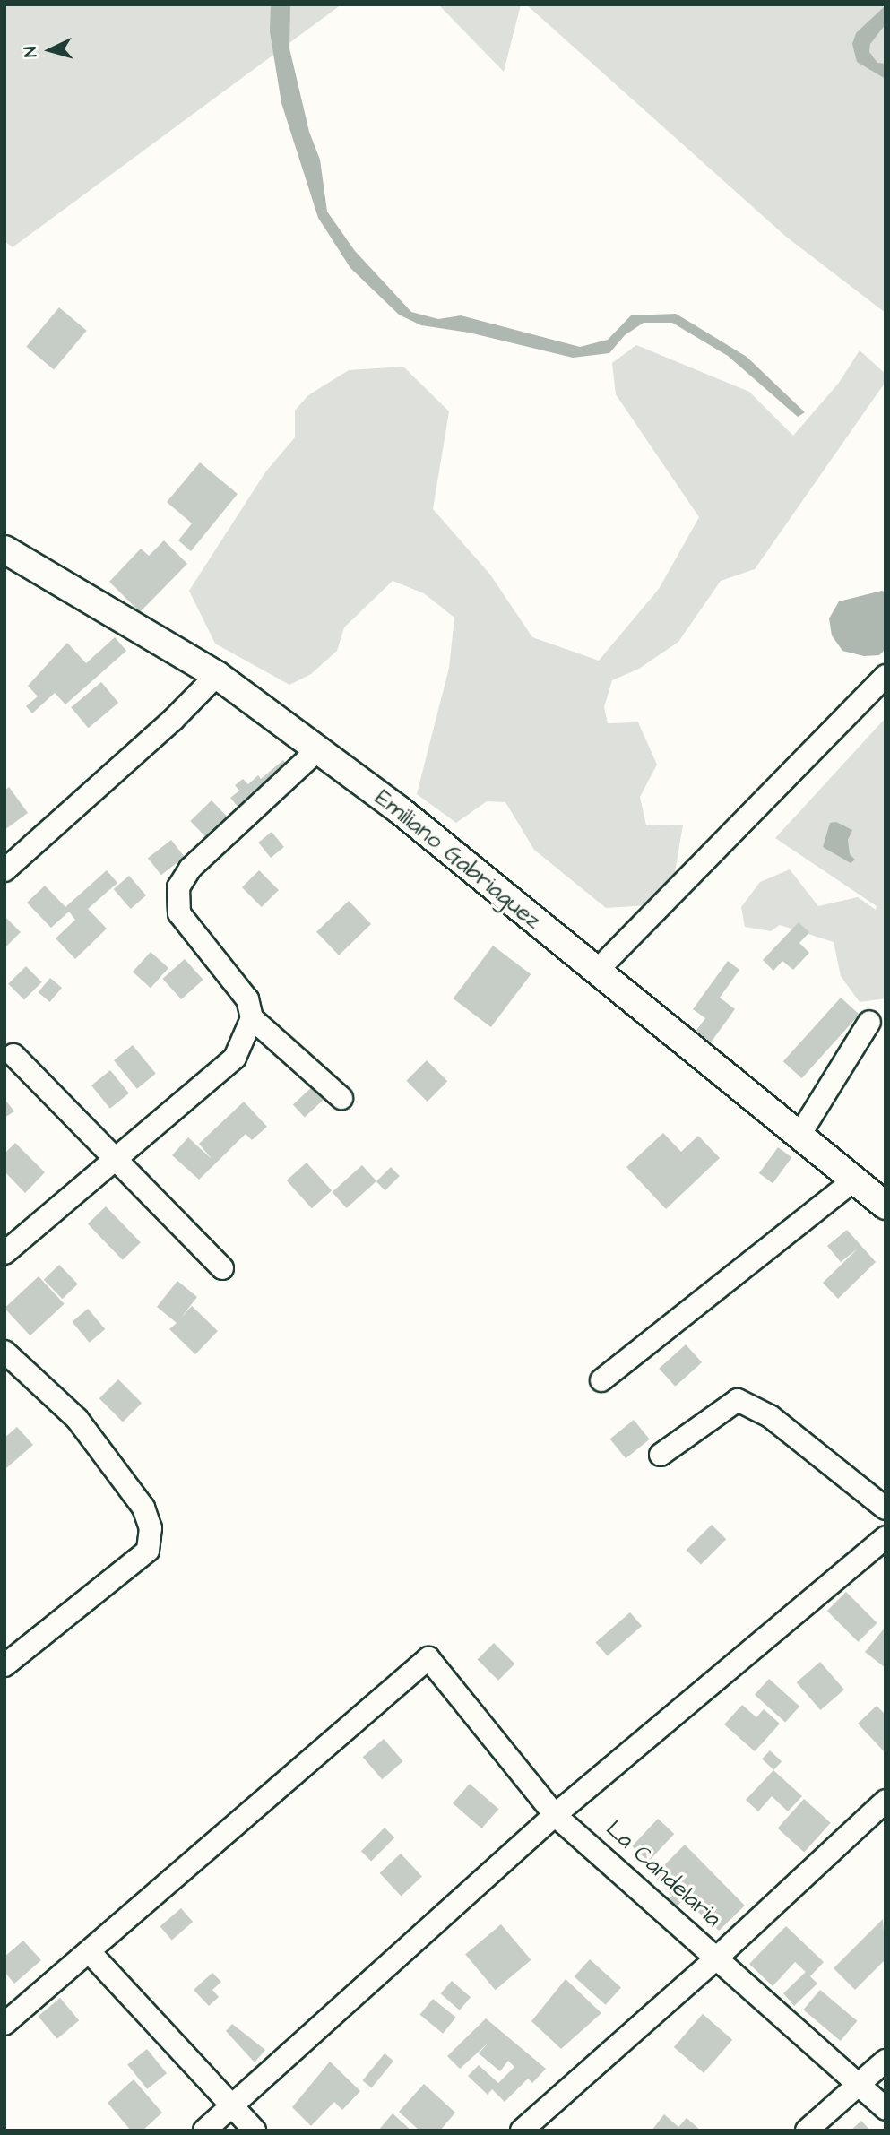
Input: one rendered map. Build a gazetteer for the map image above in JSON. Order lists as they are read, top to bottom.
{
  "streets": {
    "main road": ["Emiliano Gabriaguez"],
    "street": ["La Candelaria"]
  },
  "north": "left"
}
